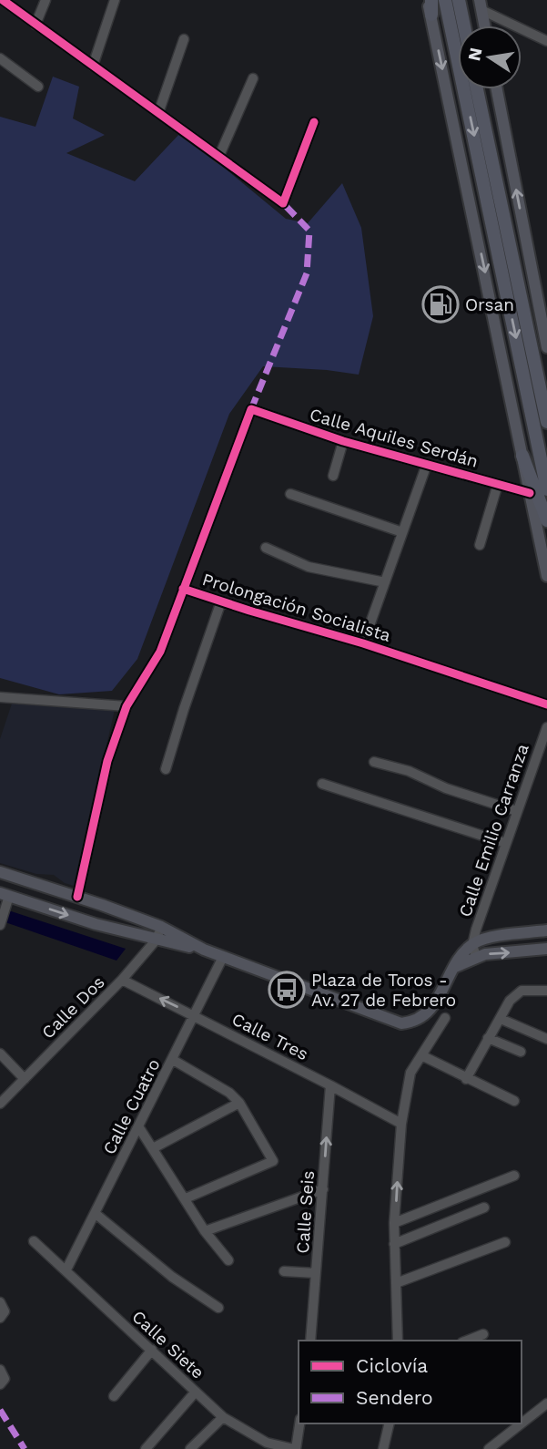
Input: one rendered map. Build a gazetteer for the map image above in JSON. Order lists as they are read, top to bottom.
{
  "streets": {
    "street": [
      "Calle Aquiles Serdán",
      "Prolongación Socialista",
      "Calle Emilio Carranza",
      "Calle Dos",
      "Calle Tres",
      "Calle Cuatro",
      "Calle Seis",
      "Calle Siete"
    ]
  },
  "crossings": [
    ["Calle Aquiles Serdán", "Prolongación Socialista"],
    ["Calle Dos", "Calle Tres"],
    ["Calle Tres", "Calle Cuatro"],
    ["Calle Tres", "Calle Seis"],
    ["Calle Cuatro", "Calle Siete"]
  ],
  "places": {
    "fuel station": ["Orsan"],
    "bus stop": ["Plaza de Toros - Av. 27 de Febrero"]
  },
  "legend": ["Ciclovía", "Sendero"],
  "north": "left"
}
